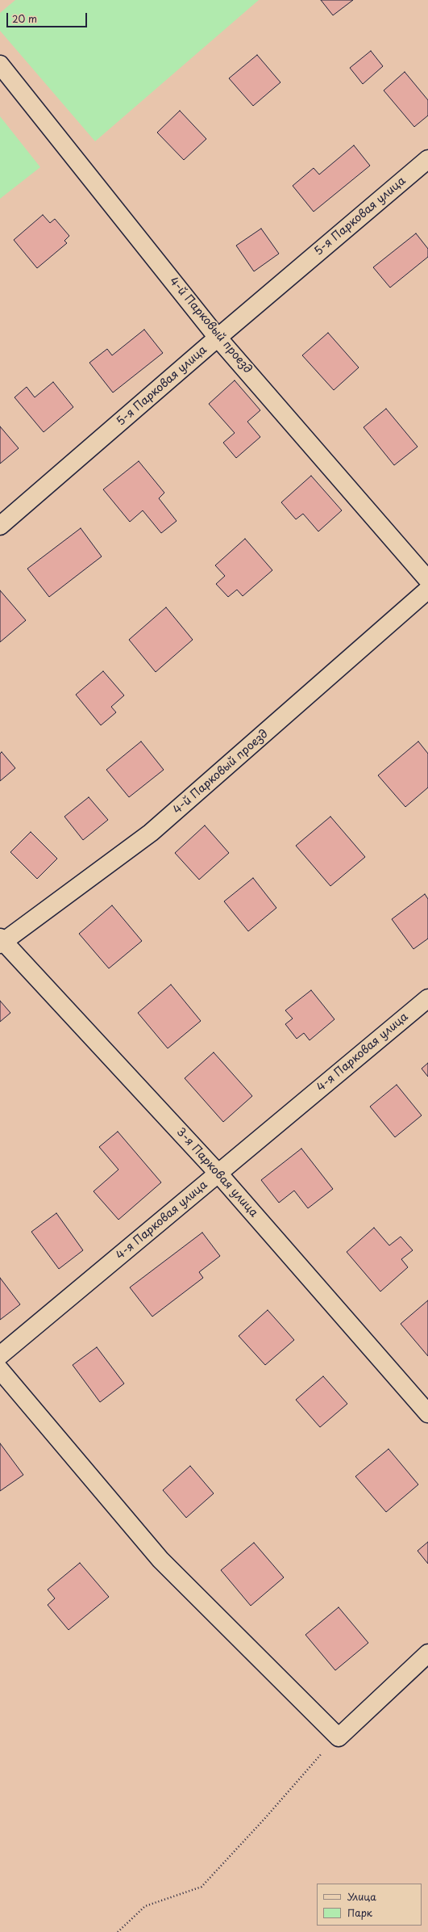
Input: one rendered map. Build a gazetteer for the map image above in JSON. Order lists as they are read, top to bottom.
{
  "streets": {
    "street": [
      "5-я Парковая улица",
      "4-й Парковый проезд",
      "4-я Парковая улица",
      "3-я Парковая улица"
    ]
  },
  "crossings": [
    ["5-я Парковая улица", "4-й Парковый проезд"],
    ["4-й Парковый проезд", "3-я Парковая улица"],
    ["4-я Парковая улица", "3-я Парковая улица"]
  ],
  "legend": ["Улица", "Парк"],
  "scale_bar": "20 m"
}
